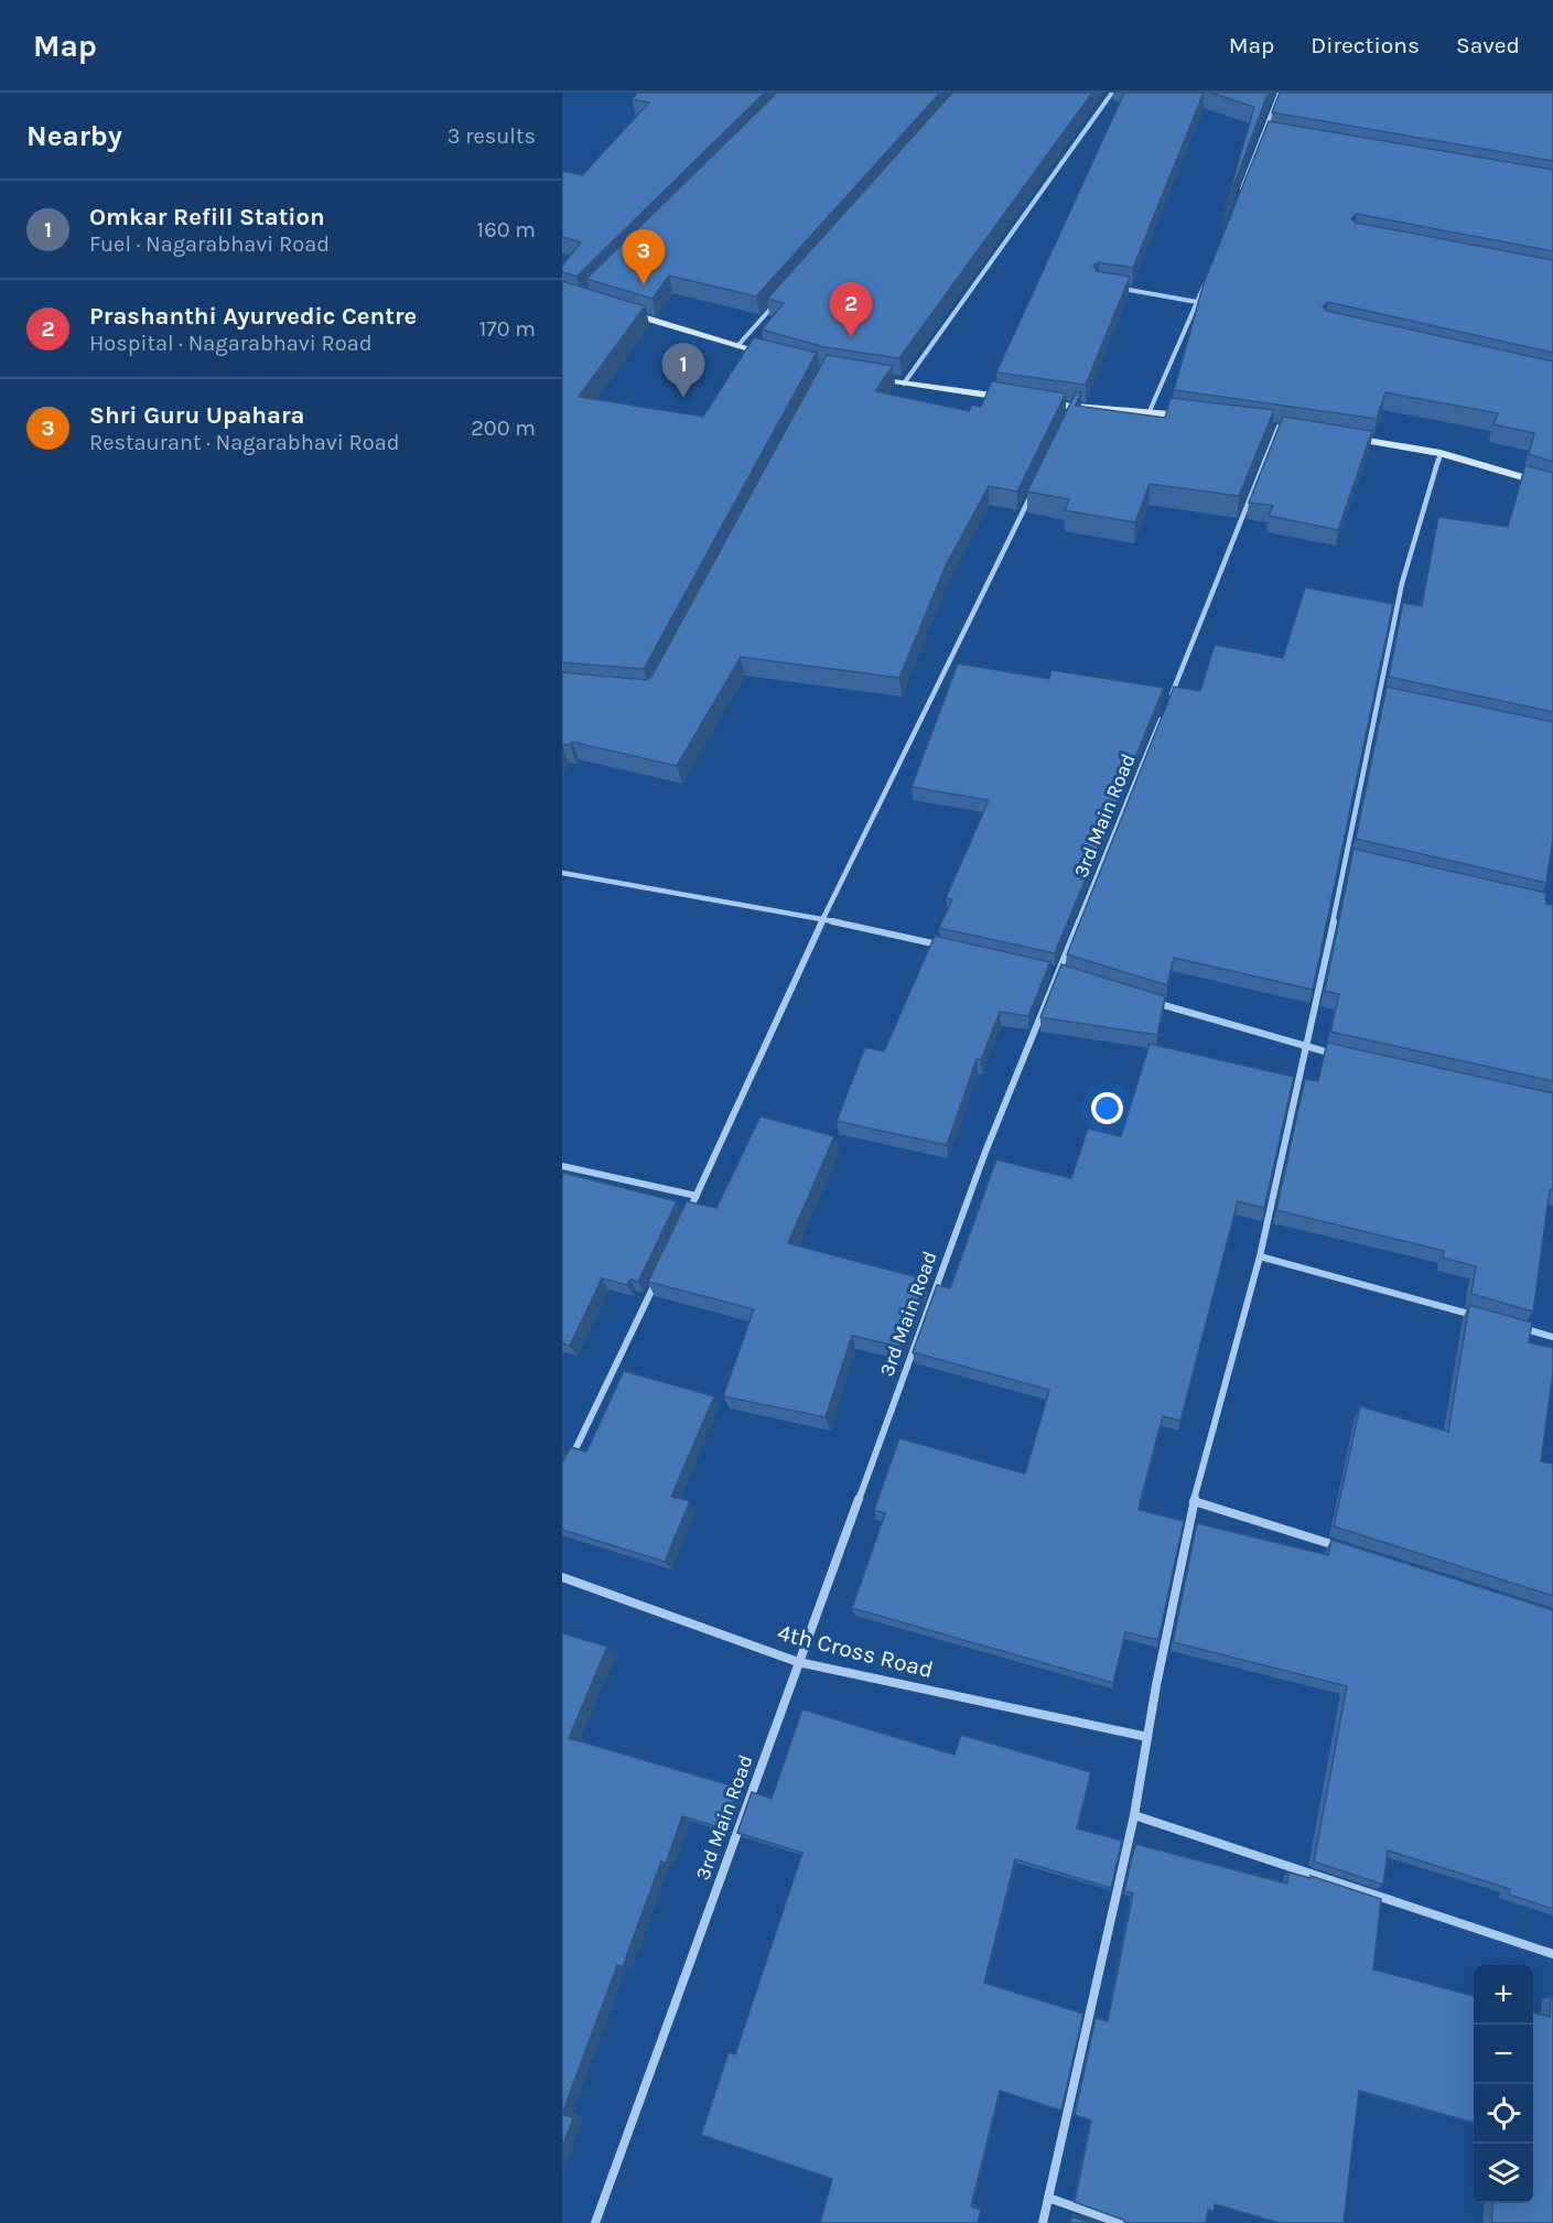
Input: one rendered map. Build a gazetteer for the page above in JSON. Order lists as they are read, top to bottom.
{
  "streets": {
    "street": ["3rd Main Road", "4th Cross Road"]
  },
  "crossings": [
    ["3rd Main Road", "4th Cross Road"]
  ],
  "page": {
    "header": "Map",
    "nav": ["Map", "Directions", "Saved"],
    "heading": ["Nearby", "3 results"],
    "list": [
      {
        "mark": "1",
        "name": "Omkar Refill Station",
        "note": "Fuel · Nagarabhavi Road",
        "value": "160 m"
      },
      {
        "mark": "2",
        "name": "Prashanthi Ayurvedic Centre",
        "note": "Hospital · Nagarabhavi Road",
        "value": "170 m"
      },
      {
        "mark": "3",
        "name": "Shri Guru Upahara",
        "note": "Restaurant · Nagarabhavi Road",
        "value": "200 m"
      }
    ],
    "pins": ["3", "2", "1"],
    "map_buttons": ["+", "−"]
  }
}
